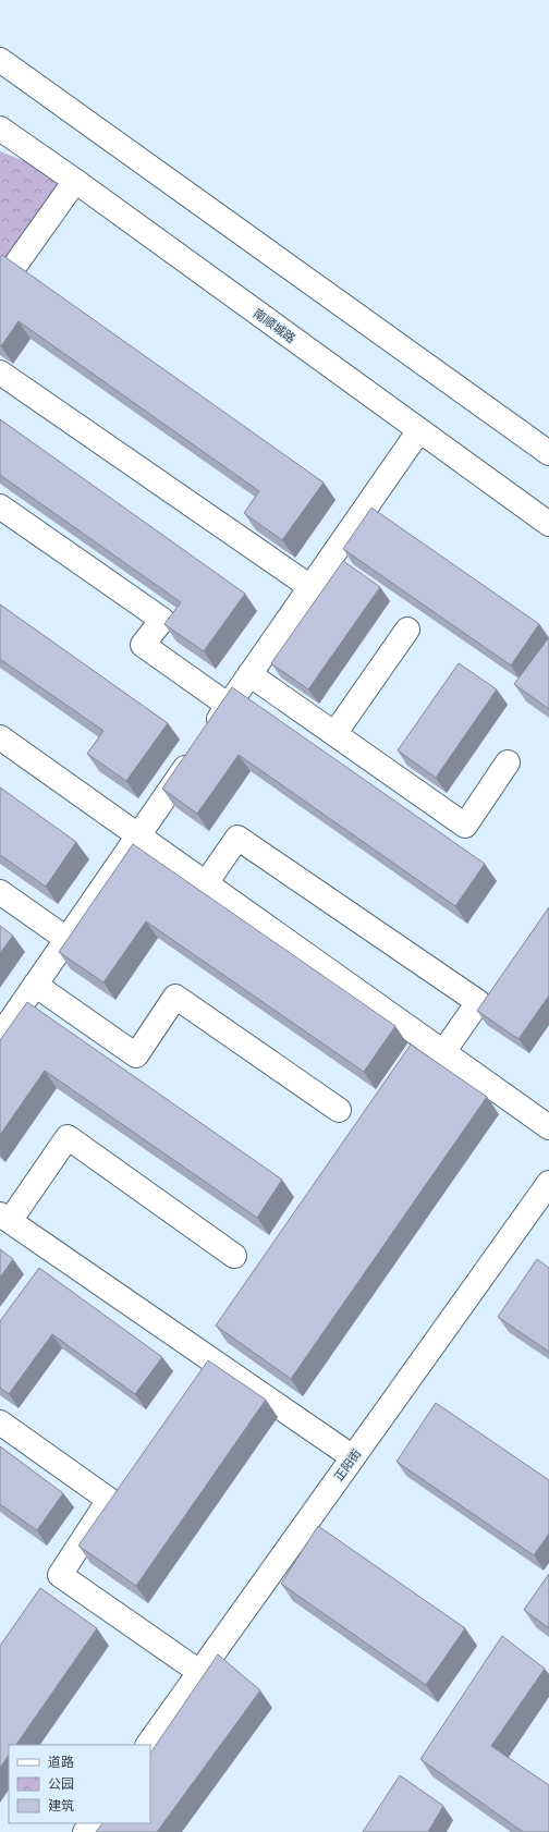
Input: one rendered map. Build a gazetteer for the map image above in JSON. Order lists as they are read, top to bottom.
{
  "streets": {
    "street": ["南顺城路", "正阳街"]
  },
  "legend": ["道路", "公园", "建筑"]
}
